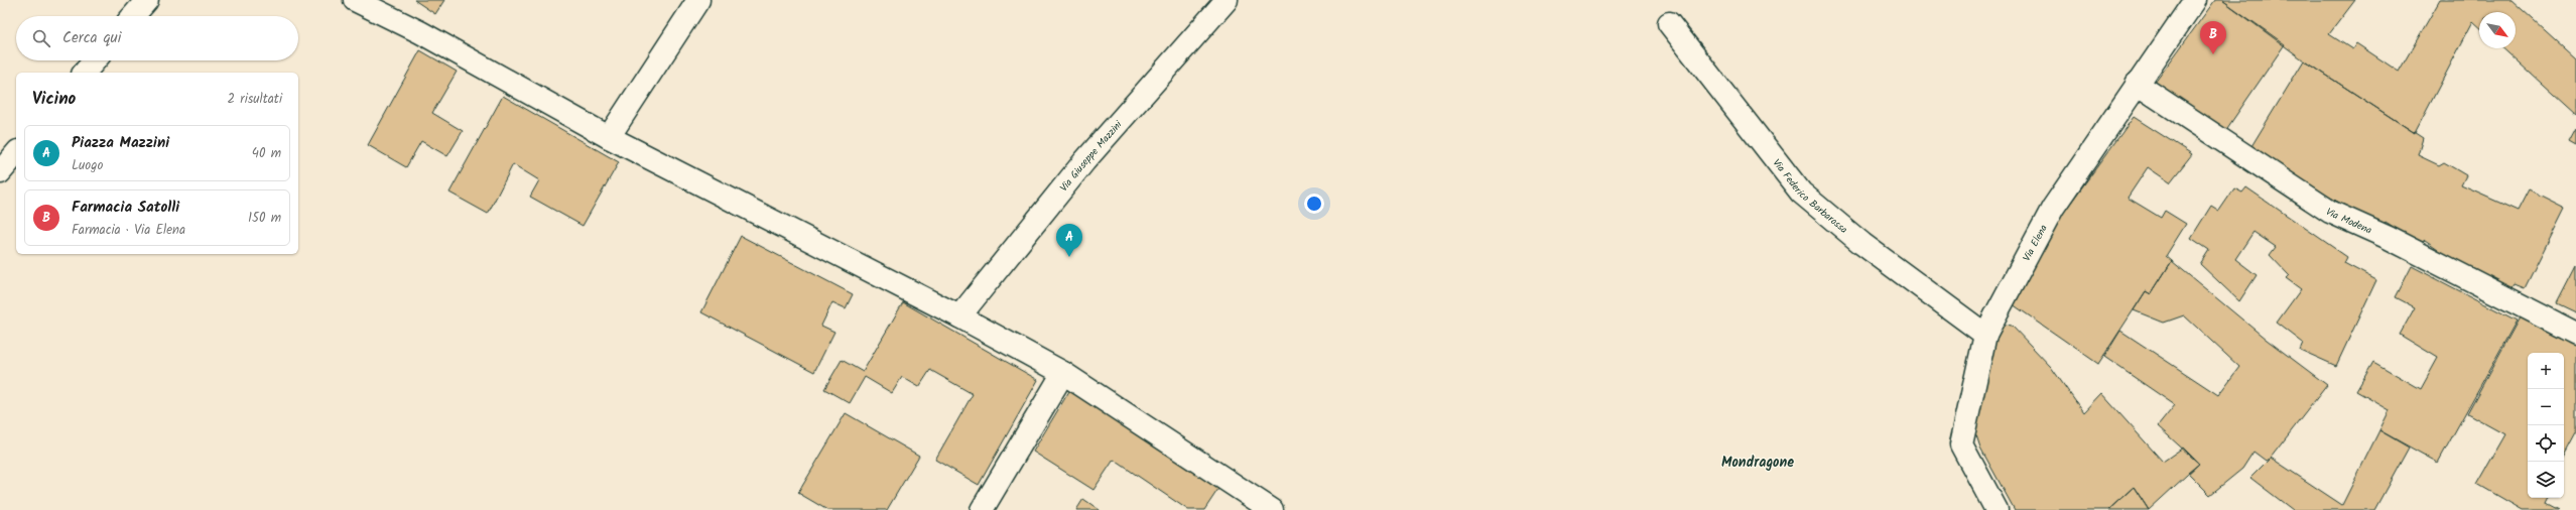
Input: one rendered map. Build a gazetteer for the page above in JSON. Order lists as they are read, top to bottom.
{
  "streets": {
    "street": [
      "Via Giuseppe Mazzini",
      "Via Federico Barbarossa",
      "Via Modena",
      "Via Elena"
    ]
  },
  "crossings": [
    ["Via Federico Barbarossa", "Via Elena"],
    ["Via Modena", "Via Elena"]
  ],
  "districts": ["Mondragone"],
  "north": "bottom right",
  "page": {
    "search": "Cerca qui",
    "pins": ["B", "A"],
    "heading": ["Vicino", "2 risultati"],
    "list": [
      {
        "mark": "A",
        "name": "Piazza Mazzini",
        "note": "Luogo",
        "value": "40 m"
      },
      {
        "mark": "B",
        "name": "Farmacia Satolli",
        "note": "Farmacia · Via Elena",
        "value": "150 m"
      }
    ],
    "map_buttons": ["+", "−"]
  }
}
